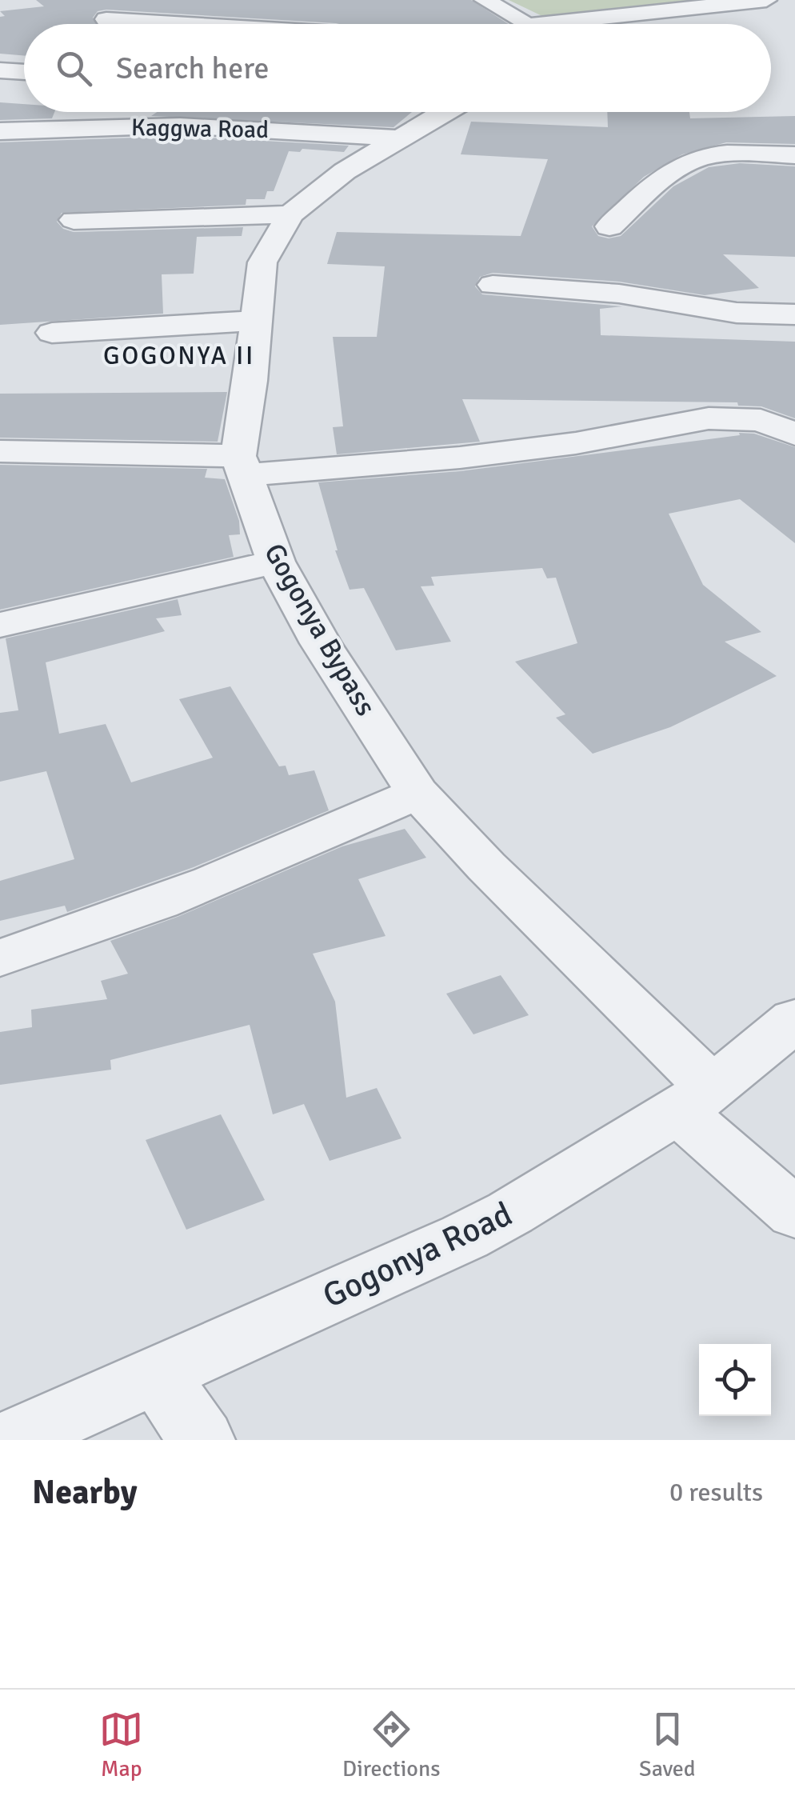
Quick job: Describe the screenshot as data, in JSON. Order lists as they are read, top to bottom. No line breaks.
{"streets":{"street":["Kaggwa Road","Gogonya Bypass","Gogonya Road"]},"crossings":[["Kaggwa Road","Gogonya Bypass"],["Gogonya Bypass","Gogonya Road"]],"districts":["GOGONYA II"],"page":{"search":"Search here","heading":["Nearby","0 results"],"nav":["Map","Directions","Saved"]}}
